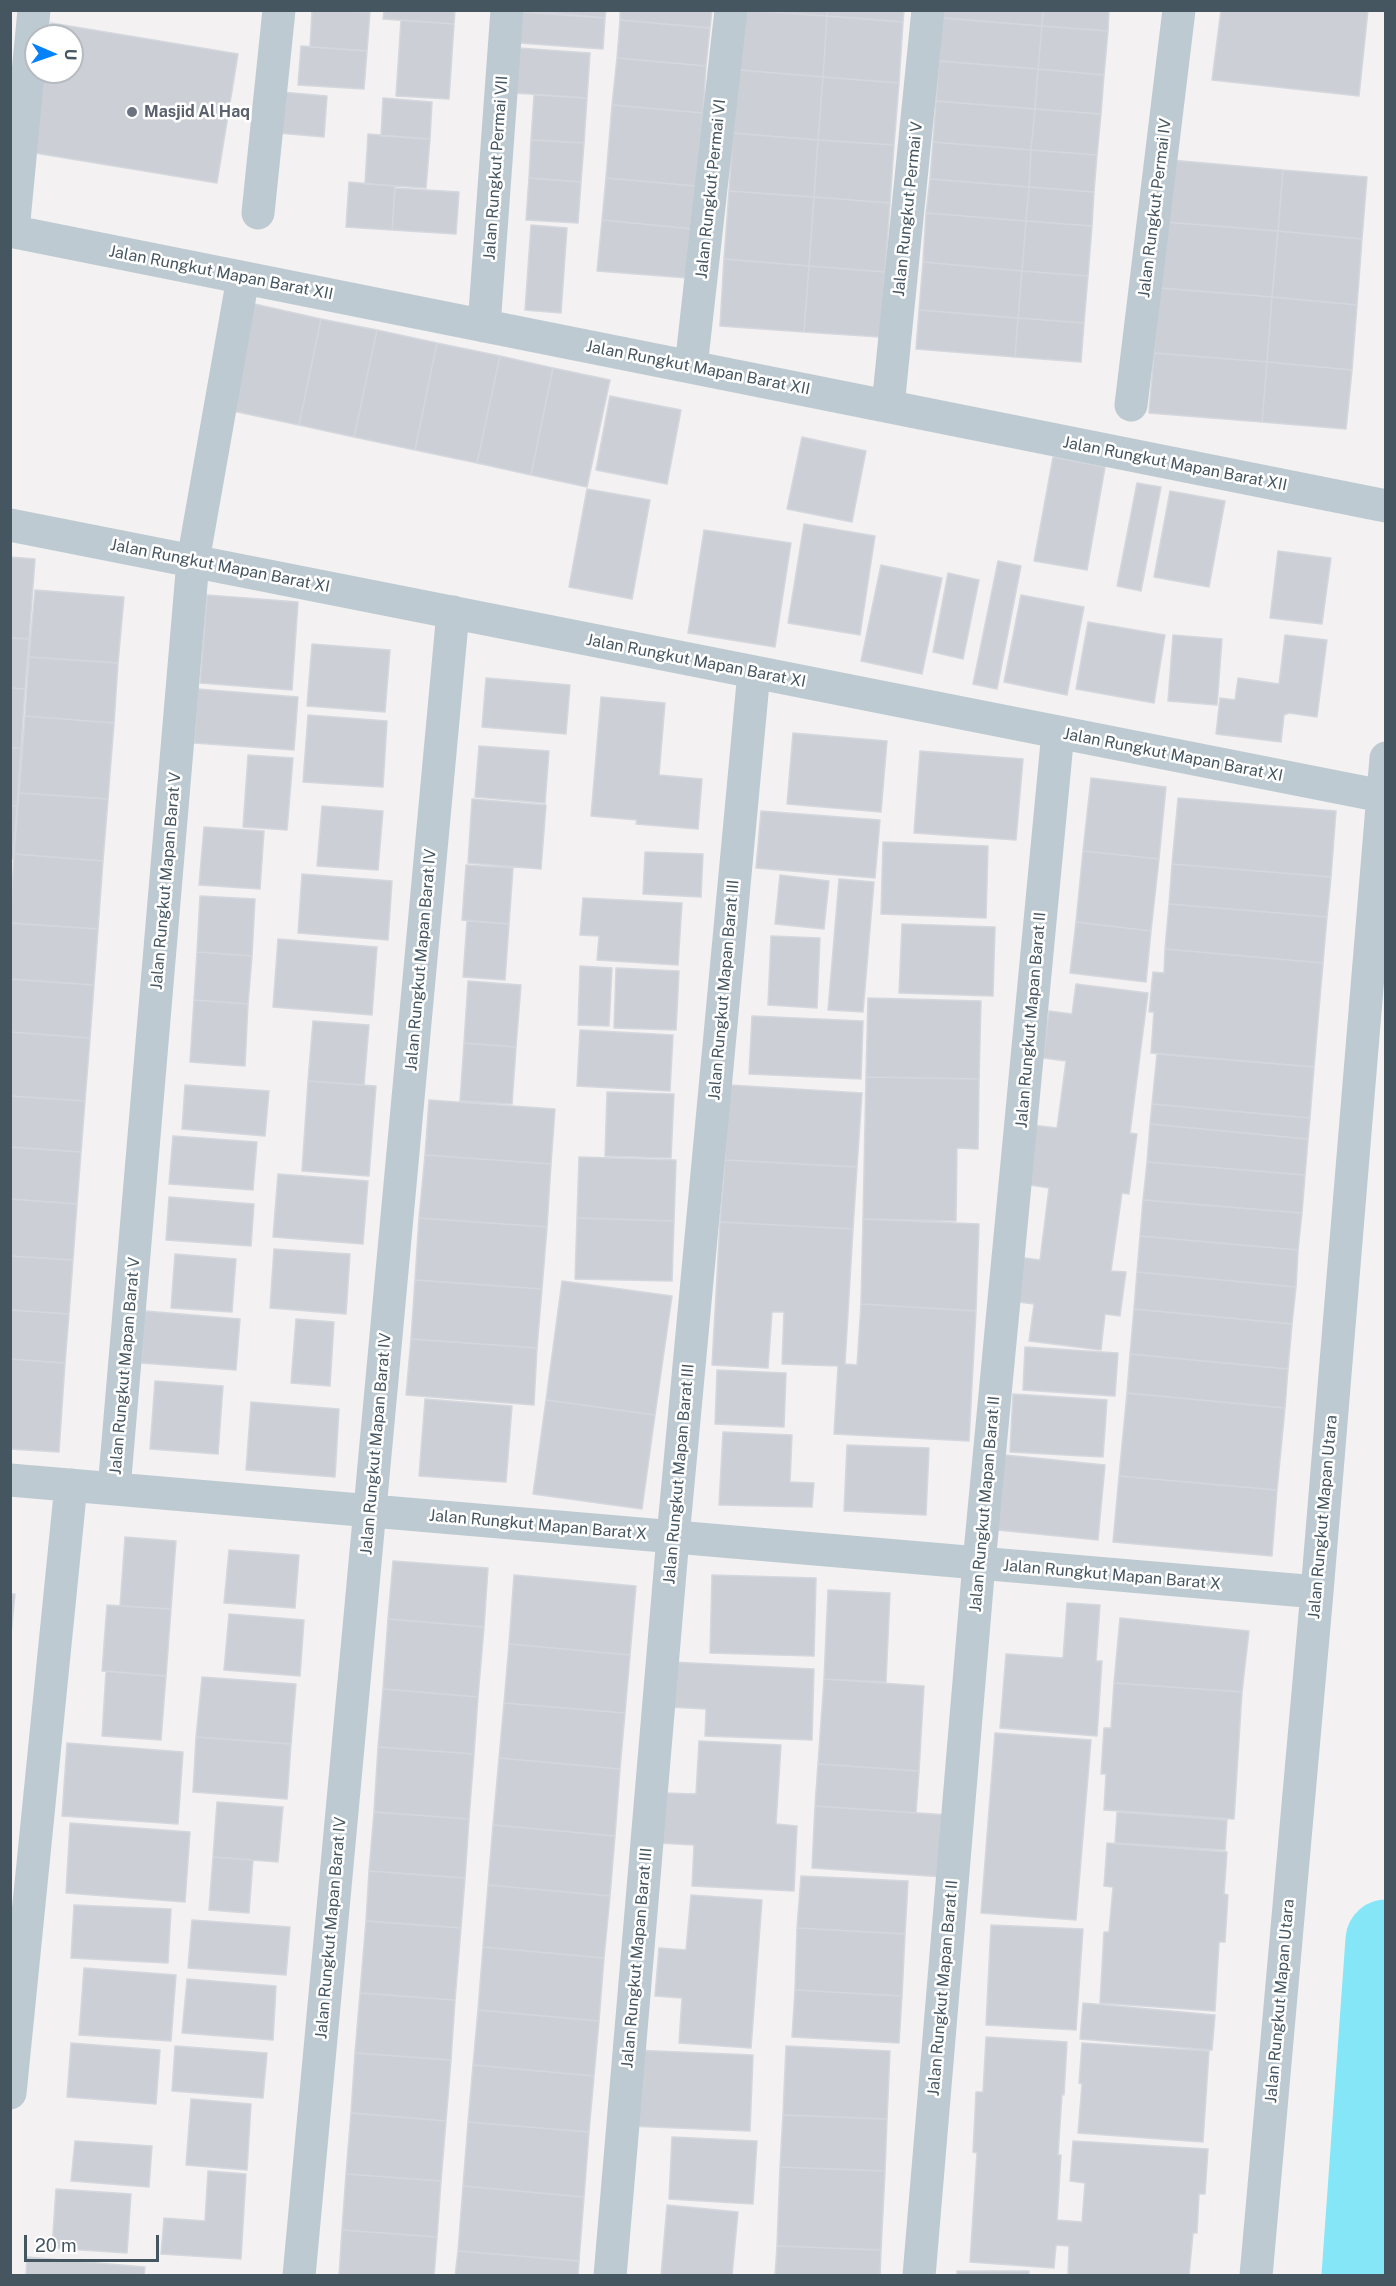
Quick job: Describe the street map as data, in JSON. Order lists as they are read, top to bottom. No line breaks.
{"streets":{"street":["Jalan Rungkut Permai VII","Jalan Rungkut Permai VI","Jalan Rungkut Permai IV","Jalan Rungkut Permai V","Jalan Rungkut Mapan Barat XII","Jalan Rungkut Mapan Barat XI","Jalan Rungkut Mapan Barat V","Jalan Rungkut Mapan Barat IV","Jalan Rungkut Mapan Barat III","Jalan Rungkut Mapan Barat II","Jalan Rungkut Mapan Utara","Jalan Rungkut Mapan Barat X"]},"crossings":[["Jalan Rungkut Permai VII","Jalan Rungkut Mapan Barat XII"],["Jalan Rungkut Permai VI","Jalan Rungkut Mapan Barat XII"],["Jalan Rungkut Permai V","Jalan Rungkut Mapan Barat XII"],["Jalan Rungkut Mapan Barat XII","Jalan Rungkut Mapan Barat V"],["Jalan Rungkut Mapan Barat XI","Jalan Rungkut Mapan Barat V"],["Jalan Rungkut Mapan Barat XI","Jalan Rungkut Mapan Barat IV"],["Jalan Rungkut Mapan Barat XI","Jalan Rungkut Mapan Barat III"],["Jalan Rungkut Mapan Barat XI","Jalan Rungkut Mapan Barat II"],["Jalan Rungkut Mapan Barat XI","Jalan Rungkut Mapan Utara"],["Jalan Rungkut Mapan Barat V","Jalan Rungkut Mapan Barat X"],["Jalan Rungkut Mapan Barat IV","Jalan Rungkut Mapan Barat X"],["Jalan Rungkut Mapan Barat III","Jalan Rungkut Mapan Barat X"],["Jalan Rungkut Mapan Barat II","Jalan Rungkut Mapan Barat X"],["Jalan Rungkut Mapan Utara","Jalan Rungkut Mapan Barat X"]],"places":["Masjid Al Haq"],"scale_bar":"20 m","north":"right"}
